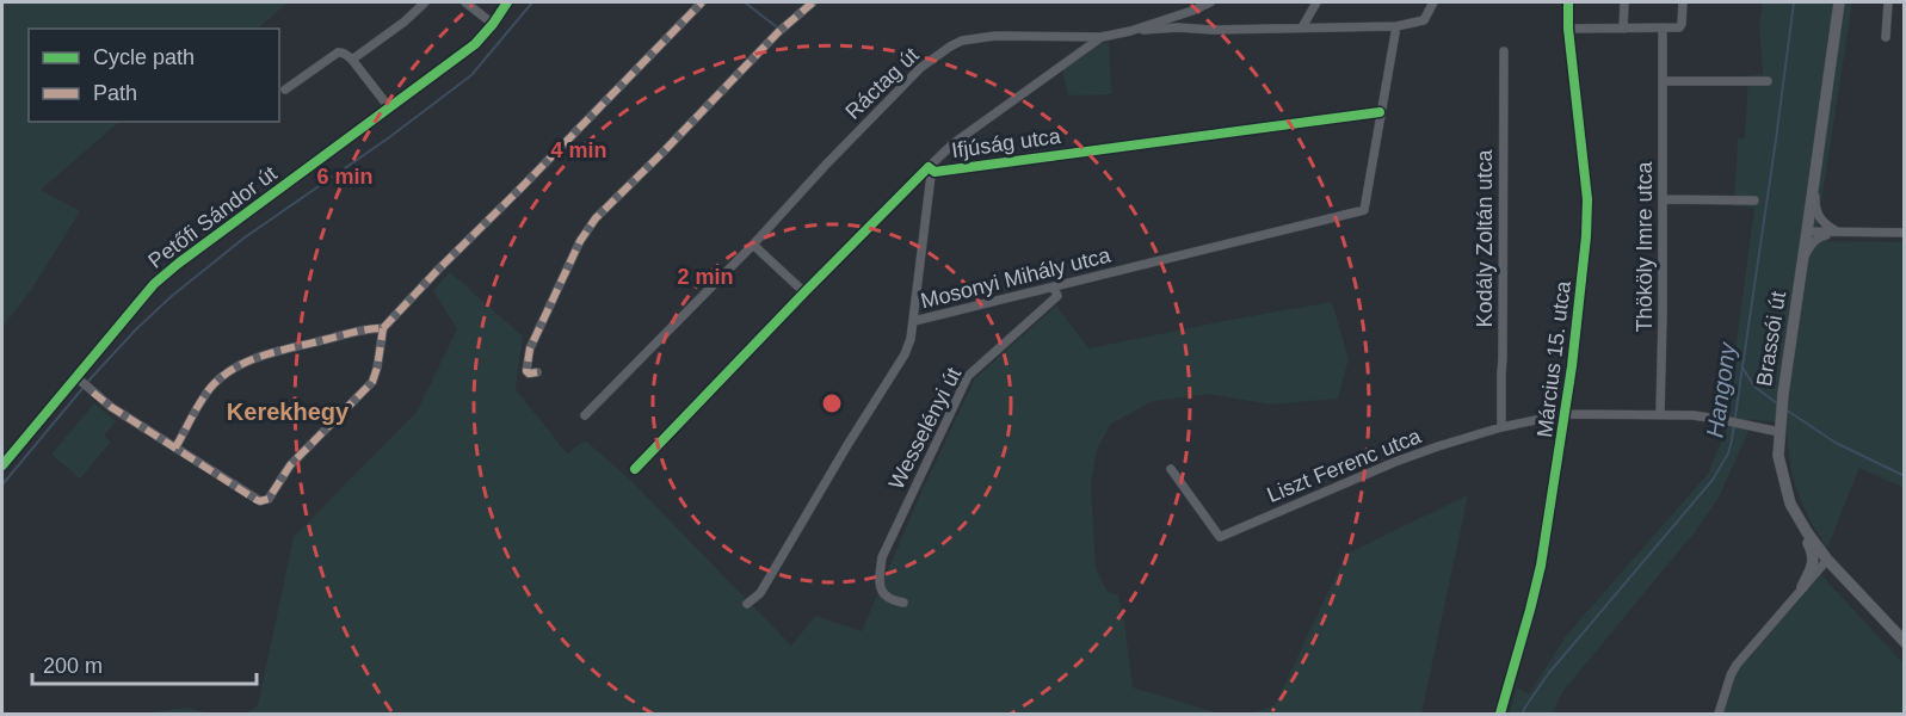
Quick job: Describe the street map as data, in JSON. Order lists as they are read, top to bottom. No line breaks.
{"streets":{"main road":["Brassói út"],"street":["Ráctag út","Ifjúság utca","Petőfi Sándor út","Kodály Zoltán utca","Thököly Imre utca","Mosonyi Mihály utca","Március 15. utca","Wesselényi út","Liszt Ferenc utca"]},"crossings":[["Ifjúság utca","Mosonyi Mihály utca"],["Kodály Zoltán utca","Liszt Ferenc utca"],["Thököly Imre utca","Liszt Ferenc utca"],["Mosonyi Mihály utca","Wesselényi út"],["Brassói út","Liszt Ferenc utca"],["Március 15. utca","Liszt Ferenc utca"]],"districts":["Kerekhegy"],"water":["Hangony"],"legend":["Cycle path","Path"],"scale_bar":"200 m","rings":["4 min","6 min","2 min"]}
